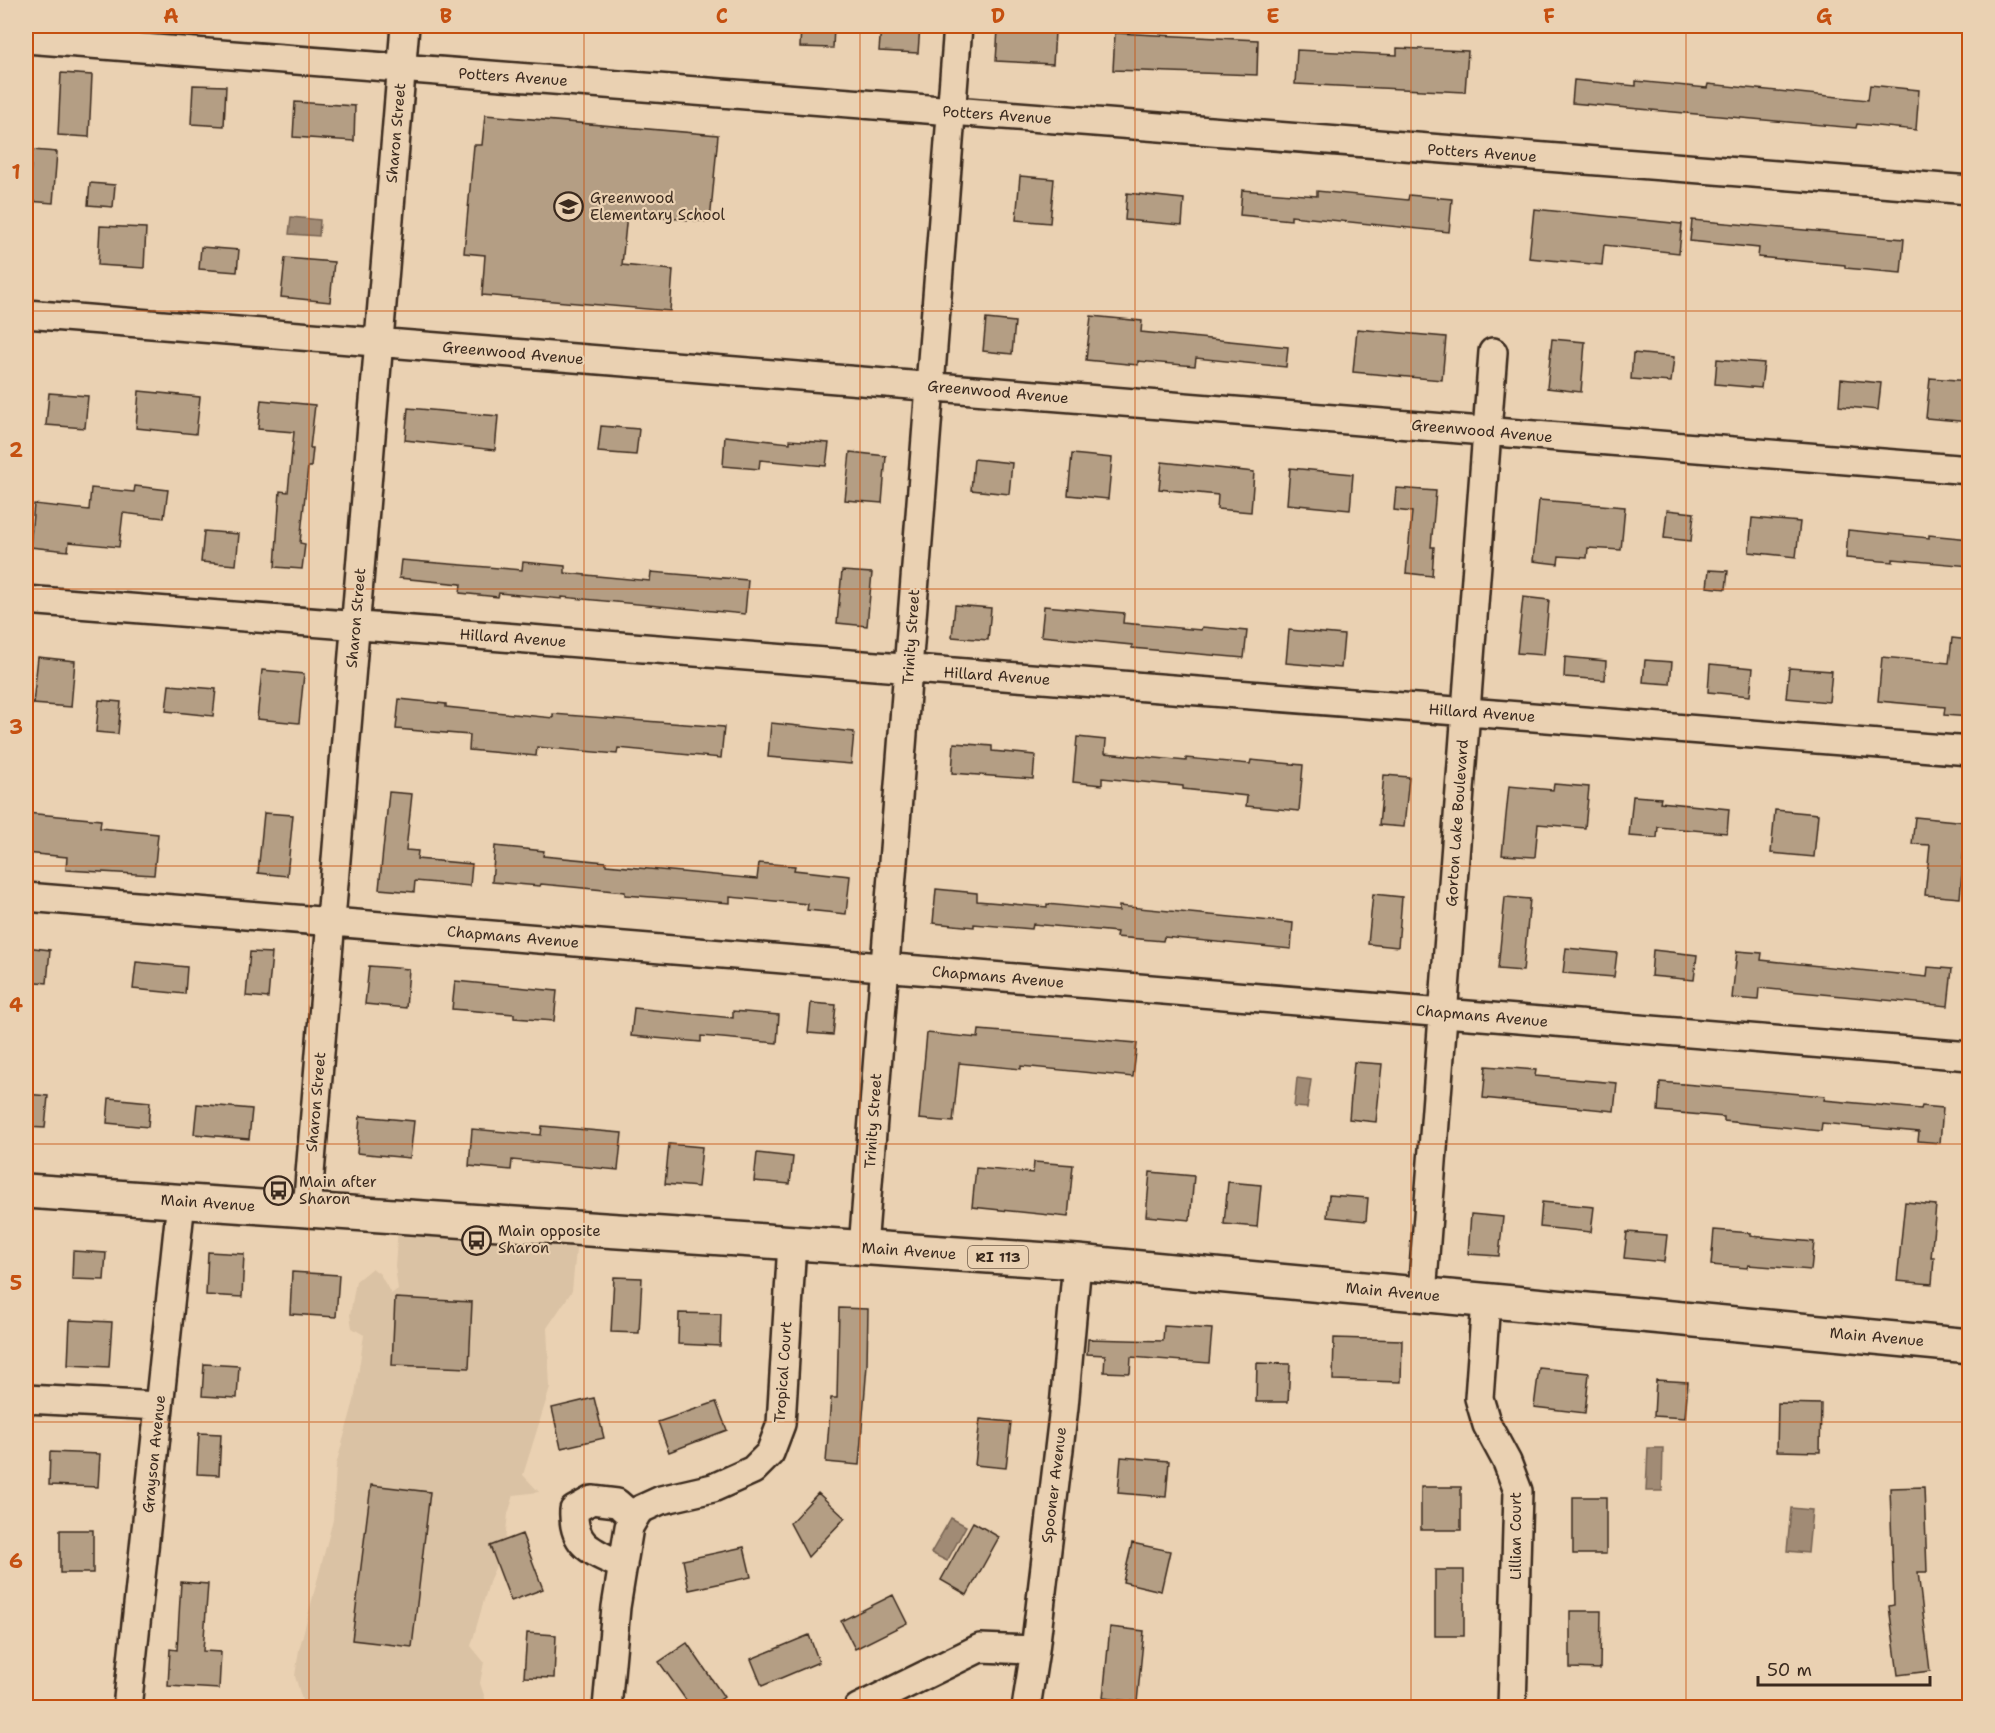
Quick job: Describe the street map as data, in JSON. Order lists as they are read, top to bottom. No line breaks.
{"streets":{"main road":["Main Avenue","RI 113"],"street":["Potters Avenue","Sharon Street","Greenwood Avenue","Trinity Street","Hillard Avenue","Gorton Lake Boulevard","Chapmans Avenue","Tropical Court","Grayson Avenue","Spooner Avenue","Lillian Court"]},"crossings":[["Potters Avenue","Sharon Street"],["Potters Avenue","Trinity Street"],["Sharon Street","Greenwood Avenue"],["Sharon Street","Hillard Avenue"],["Sharon Street","Chapmans Avenue"],["Sharon Street","Main Avenue"],["Greenwood Avenue","Trinity Street"],["Greenwood Avenue","Gorton Lake Boulevard"],["Trinity Street","Hillard Avenue"],["Trinity Street","Chapmans Avenue"],["Trinity Street","Main Avenue"],["Hillard Avenue","Gorton Lake Boulevard"],["Gorton Lake Boulevard","Chapmans Avenue"],["Gorton Lake Boulevard","Main Avenue"],["Main Avenue","Tropical Court"],["Main Avenue","Grayson Avenue"],["Main Avenue","Spooner Avenue"],["Main Avenue","Lillian Court"]],"places":{"school or university":["Greenwood Elementary School"],"bus stop":["Main after Sharon","Main opposite Sharon"]},"scale_bar":"50 m","grid":{"columns":["A","B","C","D","E","F","G"],"rows":["1","2","3","4","5","6"]}}
